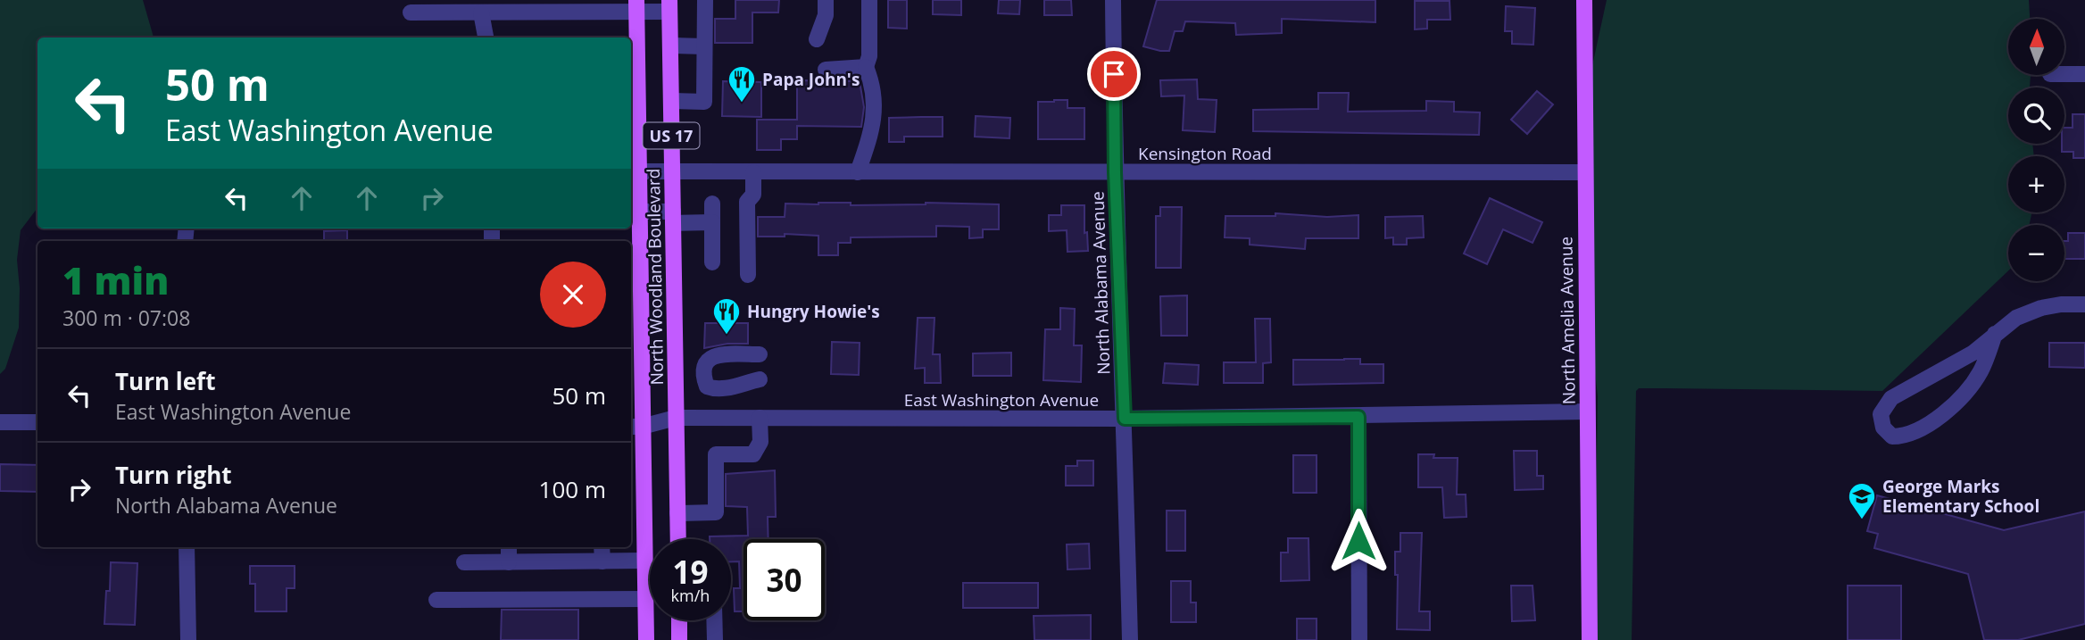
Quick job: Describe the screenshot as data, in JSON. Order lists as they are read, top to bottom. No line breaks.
{"streets":{"main road":["US 17","North Woodland Boulevard","North Amelia Avenue"],"street":["Kensington Road","North Alabama Avenue","East Washington Avenue"]},"crossings":[["Kensington Road","North Woodland Boulevard"],["Kensington Road","North Alabama Avenue"],["Kensington Road","North Amelia Avenue"],["North Woodland Boulevard","East Washington Avenue"],["North Alabama Avenue","East Washington Avenue"],["North Amelia Avenue","East Washington Avenue"]],"places":{"restaurant":["Papa John's","Hungry Howie's"],"school or university":["George Marks Elementary School"]},"north":"top","page":{"map_buttons":["+","−"],"turn":["50 m","East Washington Avenue"],"heading":["1 min","300 m · 07:08"],"list":[{"name":"Turn left","note":"East Washington Avenue","value":"50 m"},{"name":"Turn right","note":"North Alabama Avenue","value":"100 m"}],"speed":"19 km/h","limit":"30"}}
